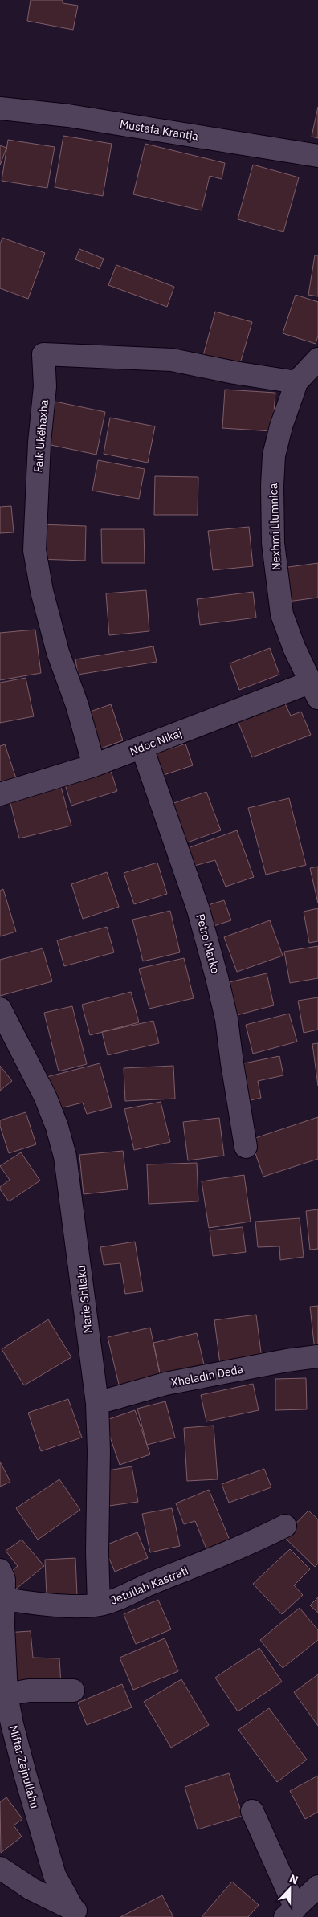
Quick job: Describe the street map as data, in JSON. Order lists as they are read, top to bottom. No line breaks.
{"streets":{"street":["Mustafa Krantja","Faik Ukëhaxha","Nexhmi Llumnica","Ndoc Nikaj","Petro Marko","Marie Shllaku","Xheladin Deda","Jetullah Kastrati","Miftar Zejnullahu"]},"crossings":[["Faik Ukëhaxha","Nexhmi Llumnica"],["Faik Ukëhaxha","Ndoc Nikaj"],["Nexhmi Llumnica","Ndoc Nikaj"],["Ndoc Nikaj","Petro Marko"],["Marie Shllaku","Xheladin Deda"],["Marie Shllaku","Jetullah Kastrati"],["Jetullah Kastrati","Miftar Zejnullahu"]],"north":"top"}
